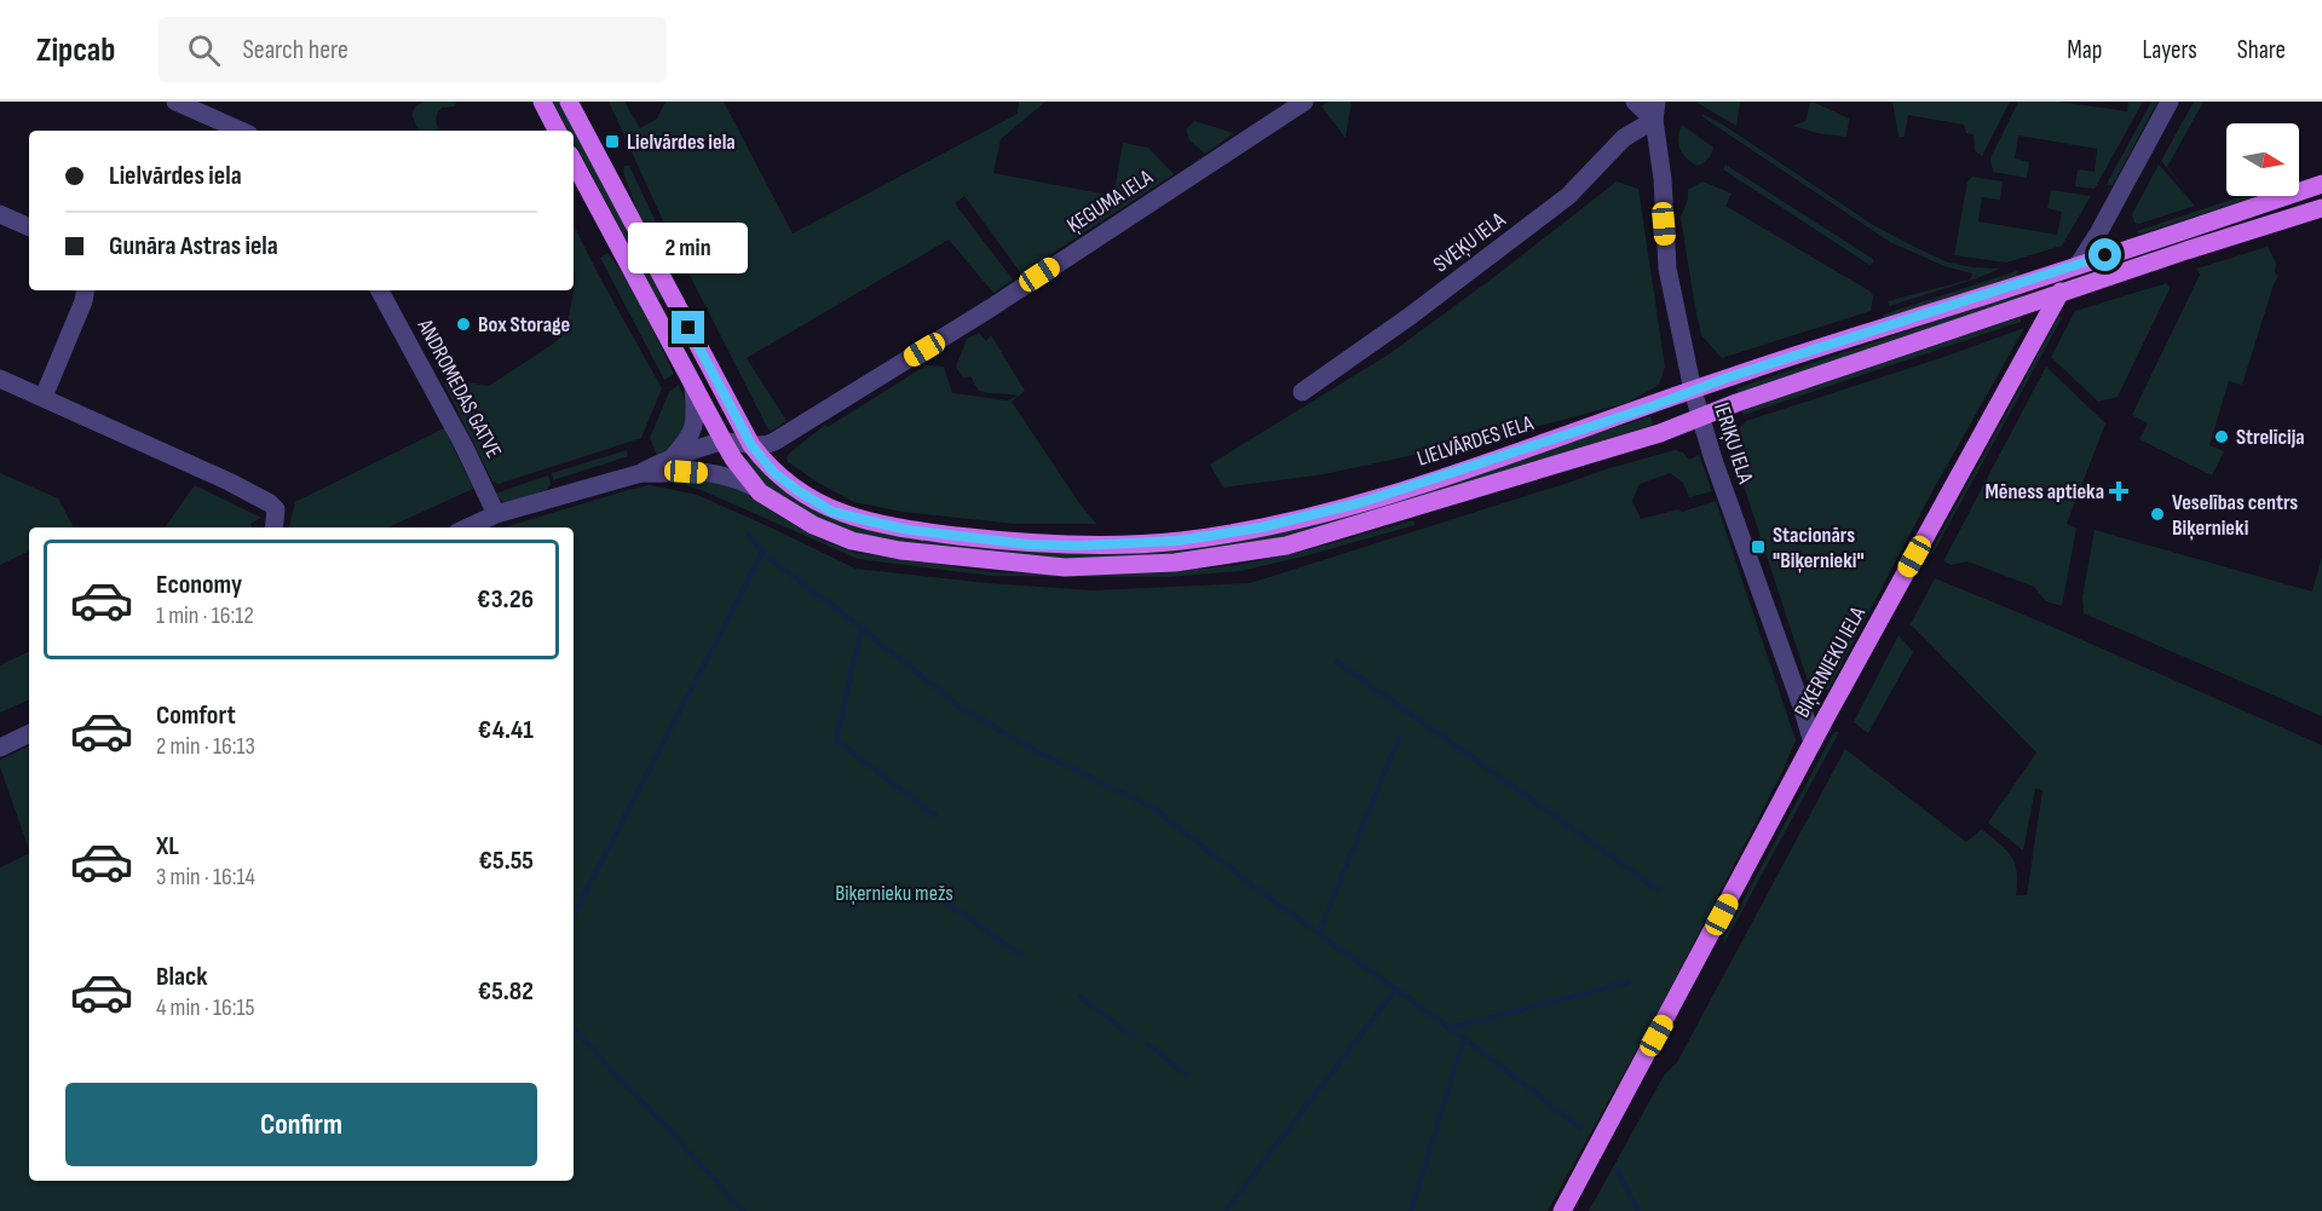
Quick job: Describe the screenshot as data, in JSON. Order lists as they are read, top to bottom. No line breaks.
{"streets":{"main road":["LIELVĀRDES IELA","BIĶERNIEKU IELA"],"street":["ĶEGUMA IELA","SVEĶU IELA","ANDROMEDAS GATVE","IERIĶU IELA"]},"crossings":[["ĶEGUMA IELA","LIELVĀRDES IELA"],["SVEĶU IELA","IERIĶU IELA"],["ANDROMEDAS GATVE","LIELVĀRDES IELA"],["LIELVĀRDES IELA","IERIĶU IELA"],["LIELVĀRDES IELA","BIĶERNIEKU IELA"],["IERIĶU IELA","BIĶERNIEKU IELA"]],"parks":["Biķernieku mežs"],"places":{"transit":["Lielvārdes iela","Stacionārs \"Biķernieki\""],"other":["Box Storage","Strelīcija","Veselības centrs Biķernieki"],"health":["Mēness aptieka"]},"north":"right","page":{"header":"Zipcab","search":"Search here","nav":["Map","Layers","Share"],"banner":["Lielvārdes iela","Gunāra Astras iela"],"bubble":"2 min","list":[{"name":"Economy","note":"1 min · 16:12","value":"€3.26"},{"name":"Comfort","note":"2 min · 16:13","value":"€4.41"},{"name":"XL","note":"3 min · 16:14","value":"€5.55"},{"name":"Black","note":"4 min · 16:15","value":"€5.82"}],"buttons":"Confirm"}}
